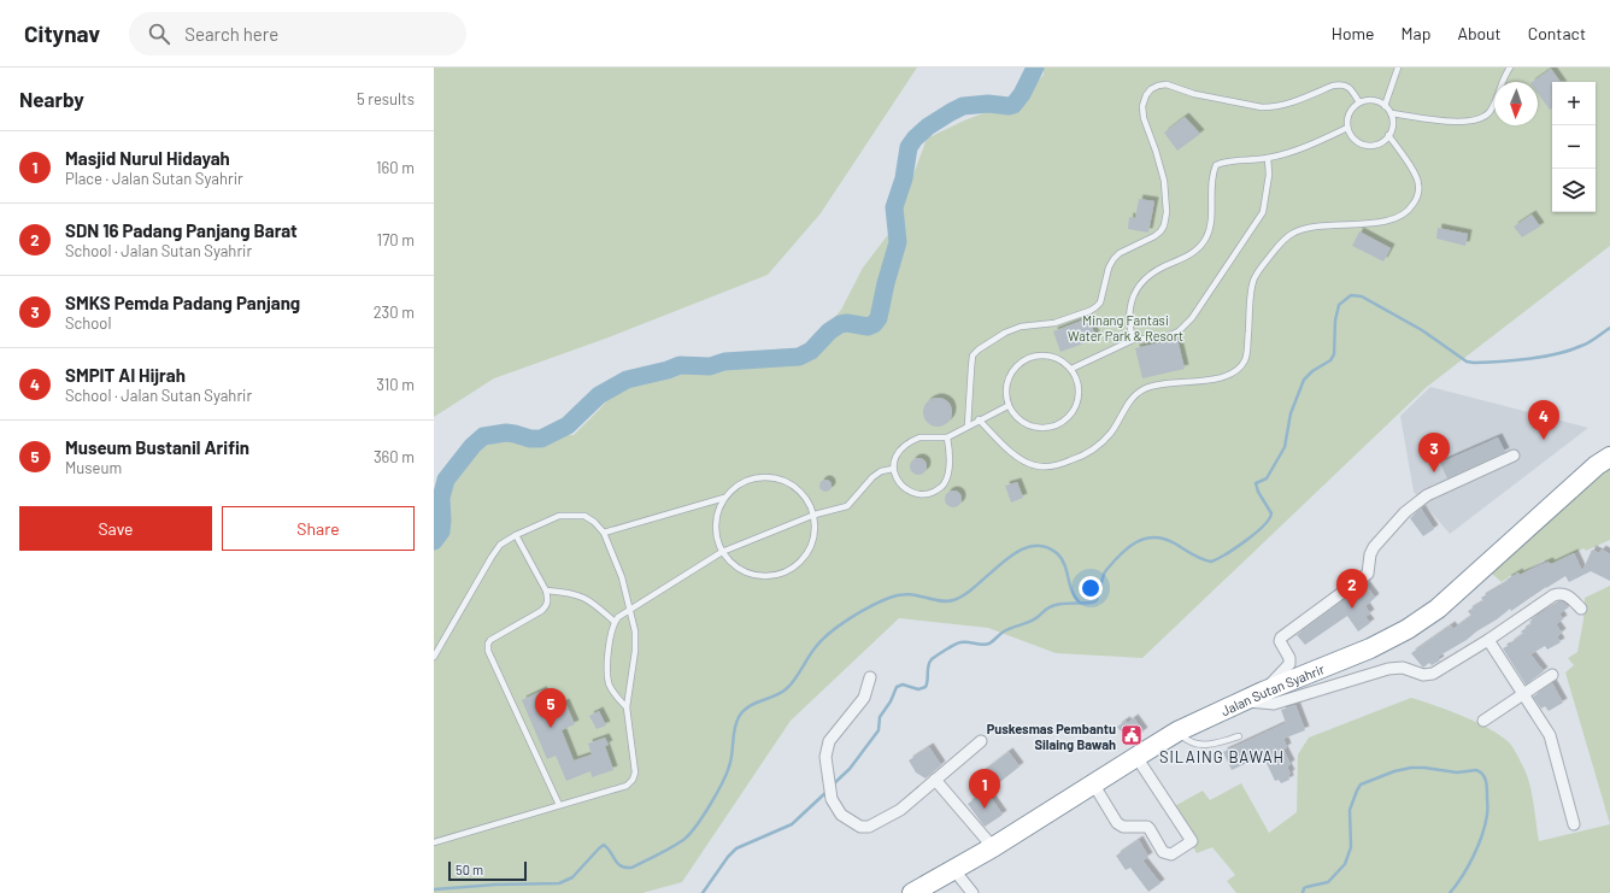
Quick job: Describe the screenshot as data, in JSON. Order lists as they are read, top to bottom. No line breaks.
{"streets":{"highway":["Jalan Sutan Syahrir"]},"districts":["SILAING BAWAH"],"parks":["Minang Fantasi Water Park & Resort"],"places":{"public building":["Puskesmas Pembantu Silaing Bawah"]},"scale_bar":"50 m","north":"bottom","page":{"header":"Citynav","search":"Search here","nav":["Home","Map","About","Contact"],"heading":["Nearby","5 results"],"map_buttons":["+","−"],"list":[{"mark":"1","name":"Masjid Nurul Hidayah","note":"Place · Jalan Sutan Syahrir","value":"160 m"},{"mark":"2","name":"SDN 16 Padang Panjang Barat","note":"School · Jalan Sutan Syahrir","value":"170 m"},{"mark":"3","name":"SMKS Pemda Padang Panjang","note":"School","value":"230 m"},{"mark":"4","name":"SMPIT Al Hijrah","note":"School · Jalan Sutan Syahrir","value":"310 m"},{"mark":"5","name":"Museum Bustanil Arifin","note":"Museum","value":"360 m"}],"pins":["4","3","2","5","1"],"buttons":["Save","Share"],"scale":"50 m"}}
